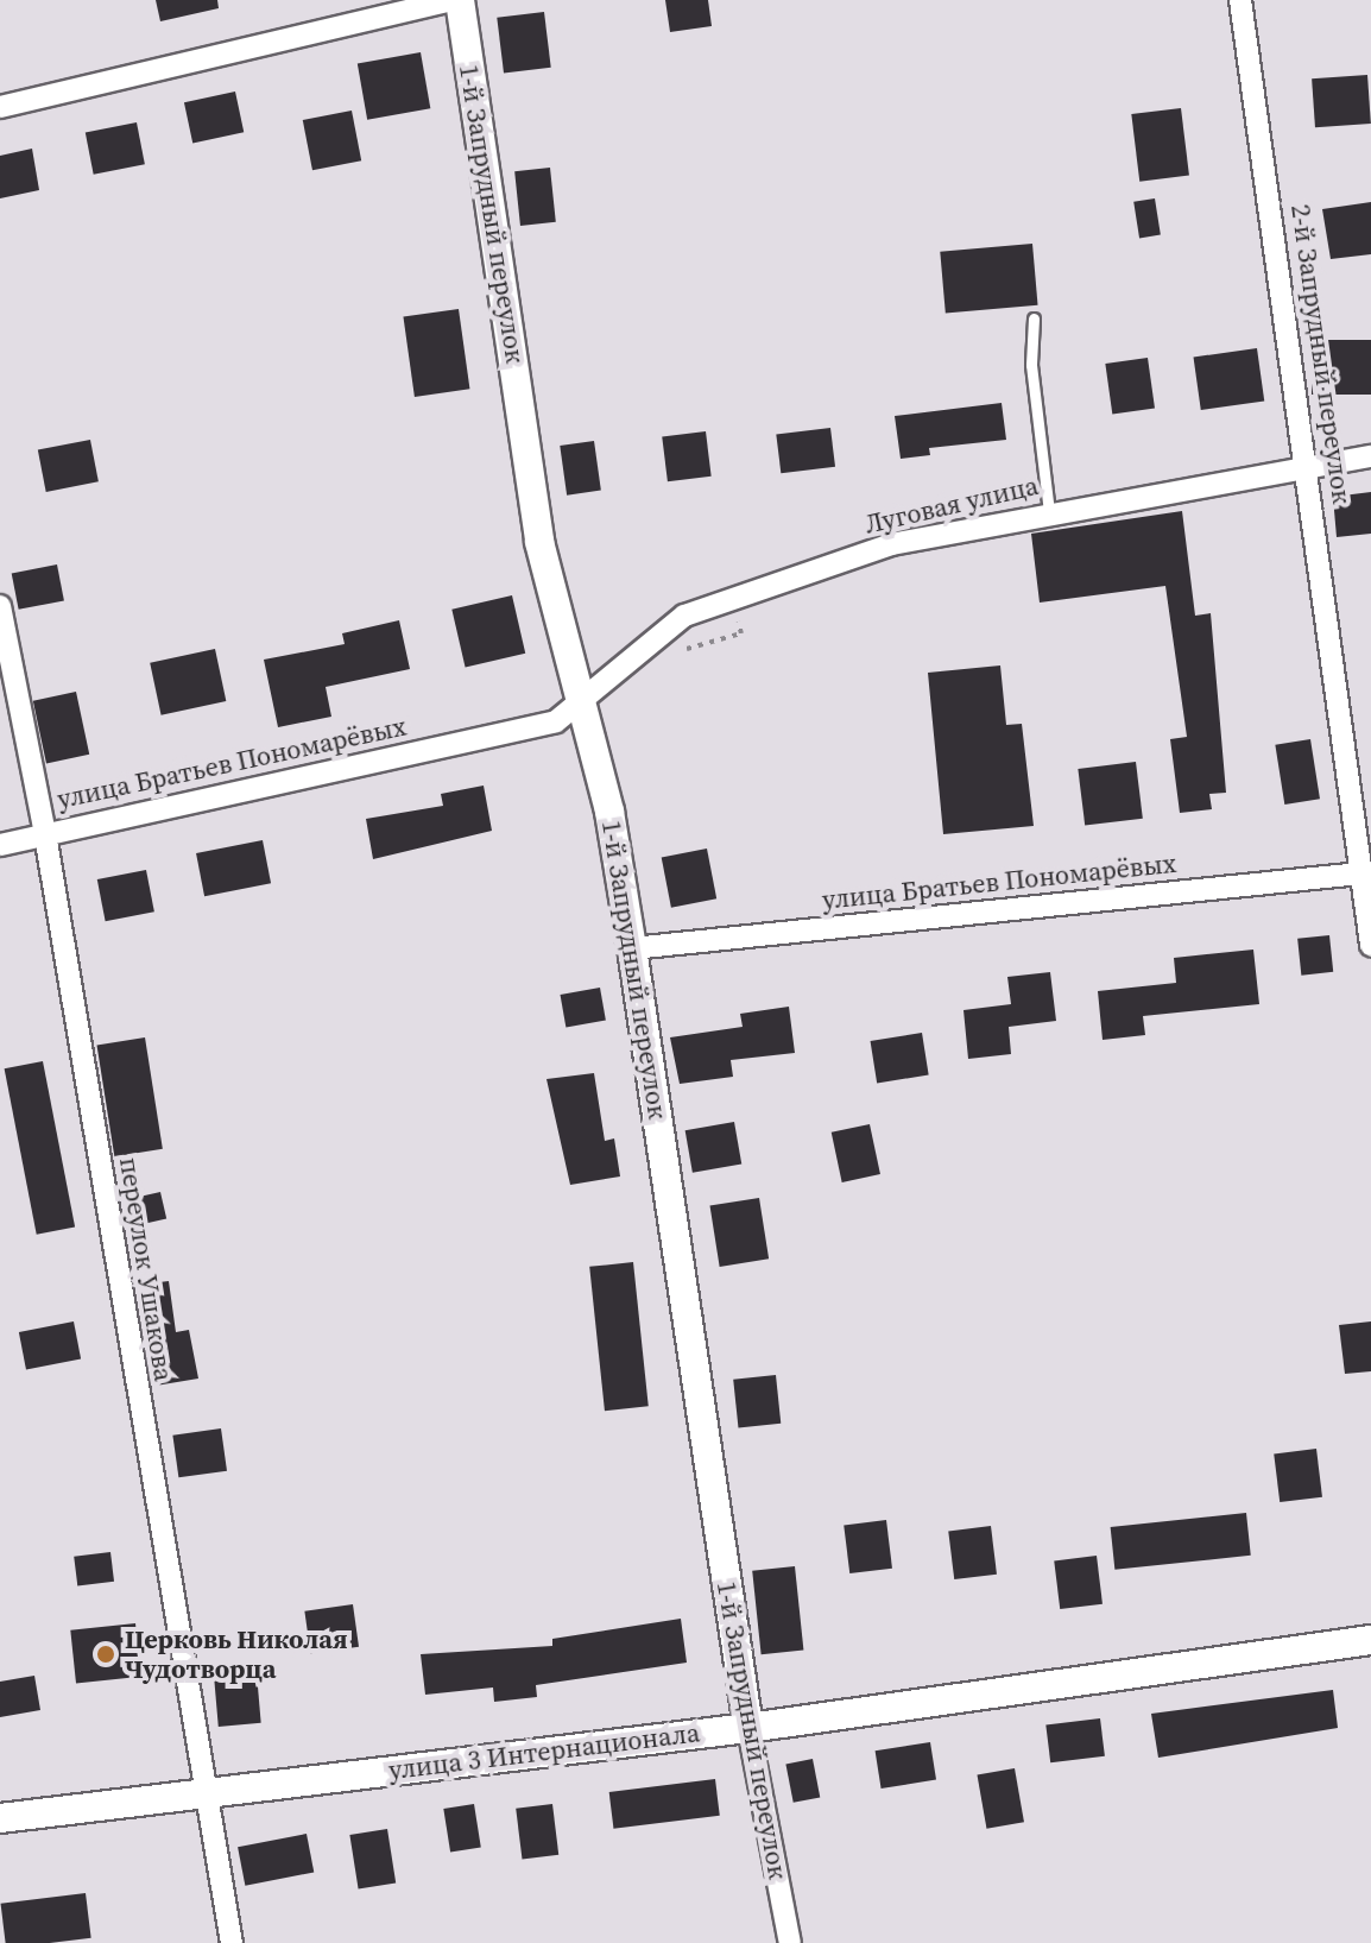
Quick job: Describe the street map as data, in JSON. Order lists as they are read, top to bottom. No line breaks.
{"streets":{"street":["1-й Запрудный переулок","2-й Запрудный переулок","Луговая улица","улица Братьев Пономарёвых","переулок Ушакова","улица 3 Интернационала"]},"crossings":[["1-й Запрудный переулок","Луговая улица"],["1-й Запрудный переулок","улица Братьев Пономарёвых"],["1-й Запрудный переулок","улица 3 Интернационала"],["2-й Запрудный переулок","Луговая улица"],["2-й Запрудный переулок","улица Братьев Пономарёвых"],["Луговая улица","улица Братьев Пономарёвых"],["улица Братьев Пономарёвых","переулок Ушакова"],["переулок Ушакова","улица 3 Интернационала"]],"places":["Церковь Николая Чудотворца"]}
